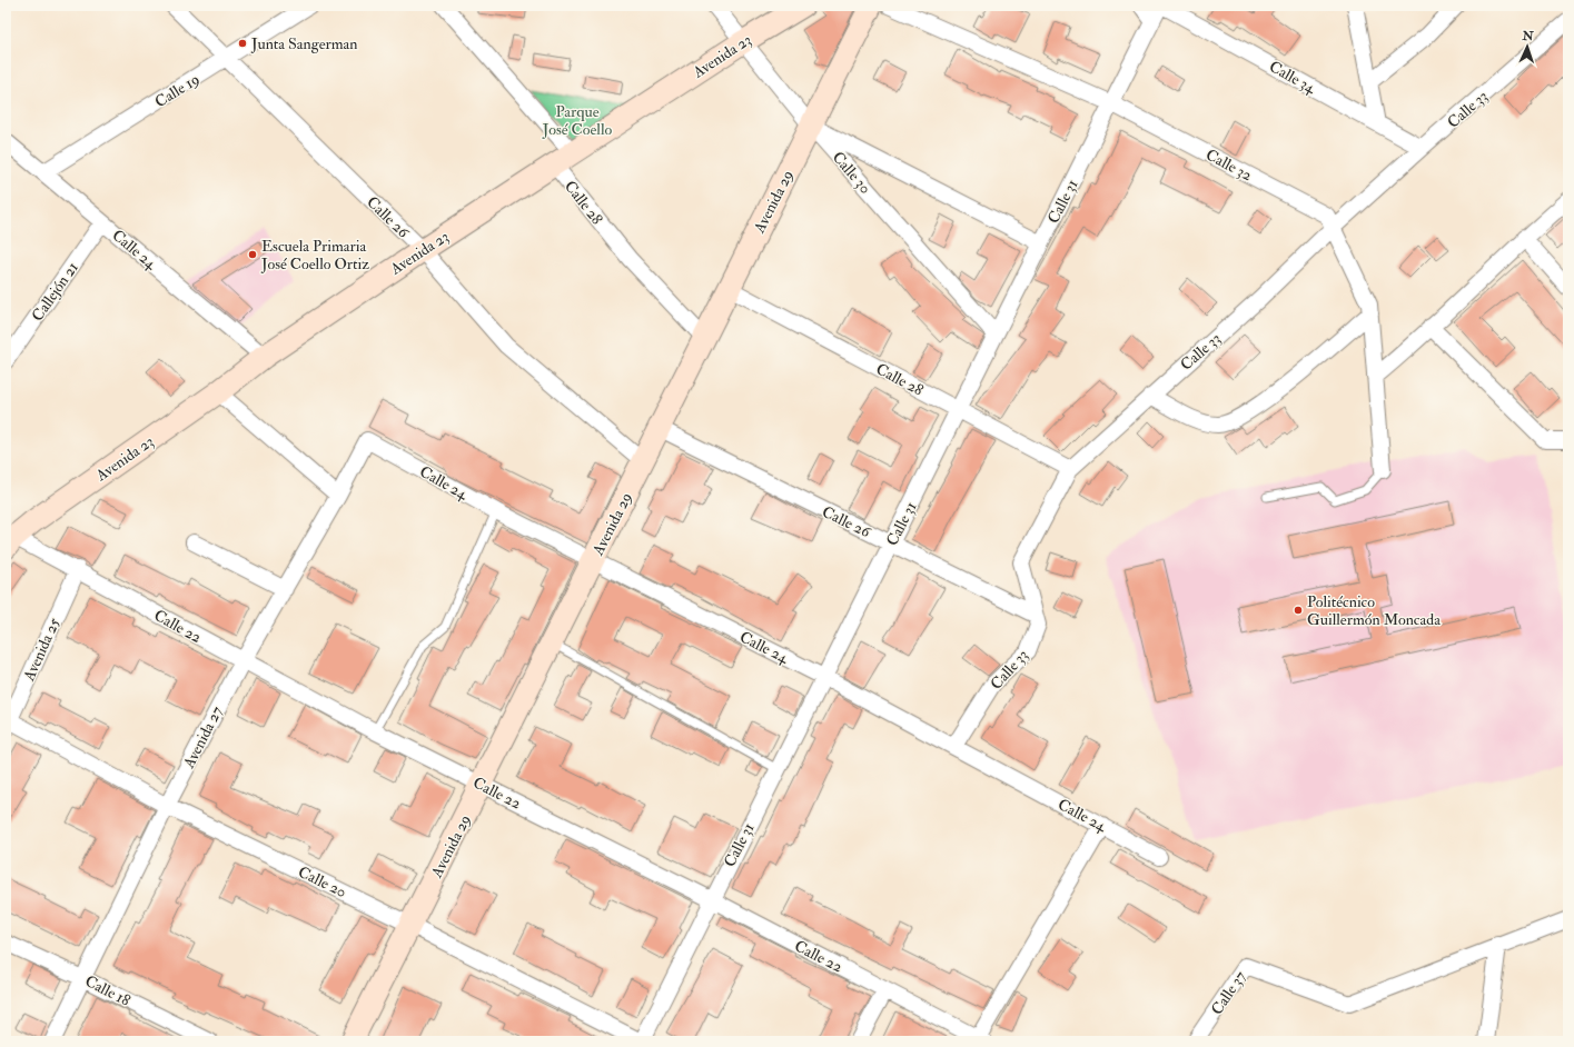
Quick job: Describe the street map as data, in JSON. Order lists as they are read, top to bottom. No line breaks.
{"streets":{"street":["Avenida 23","Calle 34","Calle 19","Calle 33","Calle 32","Calle 30","Avenida 29","Calle 31","Calle 28","Calle 26","Calle 24","Callejón 21","Calle 22","Avenida 25","Avenida 27","Calle 20","Calle 18","Calle 37"]},"crossings":[["Avenida 23","Calle 30"],["Avenida 23","Calle 28"],["Avenida 23","Calle 26"],["Avenida 23","Calle 24"],["Avenida 23","Calle 22"],["Calle 34","Calle 33"],["Calle 34","Calle 31"],["Calle 19","Calle 26"],["Calle 19","Calle 24"],["Calle 33","Calle 32"],["Calle 33","Calle 28"],["Calle 33","Calle 26"],["Calle 33","Calle 24"],["Calle 32","Calle 31"],["Calle 30","Avenida 29"],["Calle 30","Calle 31"],["Avenida 29","Calle 28"],["Avenida 29","Calle 26"],["Avenida 29","Calle 24"],["Avenida 29","Calle 22"],["Avenida 29","Calle 20"],["Calle 31","Calle 28"],["Calle 31","Calle 26"],["Calle 31","Calle 24"],["Calle 31","Calle 22"],["Calle 31","Calle 20"],["Calle 24","Callejón 21"],["Calle 24","Avenida 27"],["Calle 22","Avenida 25"],["Calle 22","Avenida 27"],["Avenida 25","Calle 20"],["Avenida 27","Calle 20"],["Avenida 27","Calle 18"]],"parks":["Parque José Coello"],"places":["Junta Sangerman","Escuela Primaria José Coello Ortiz","Politécnico Guillermón Moncada"],"north":"top"}
